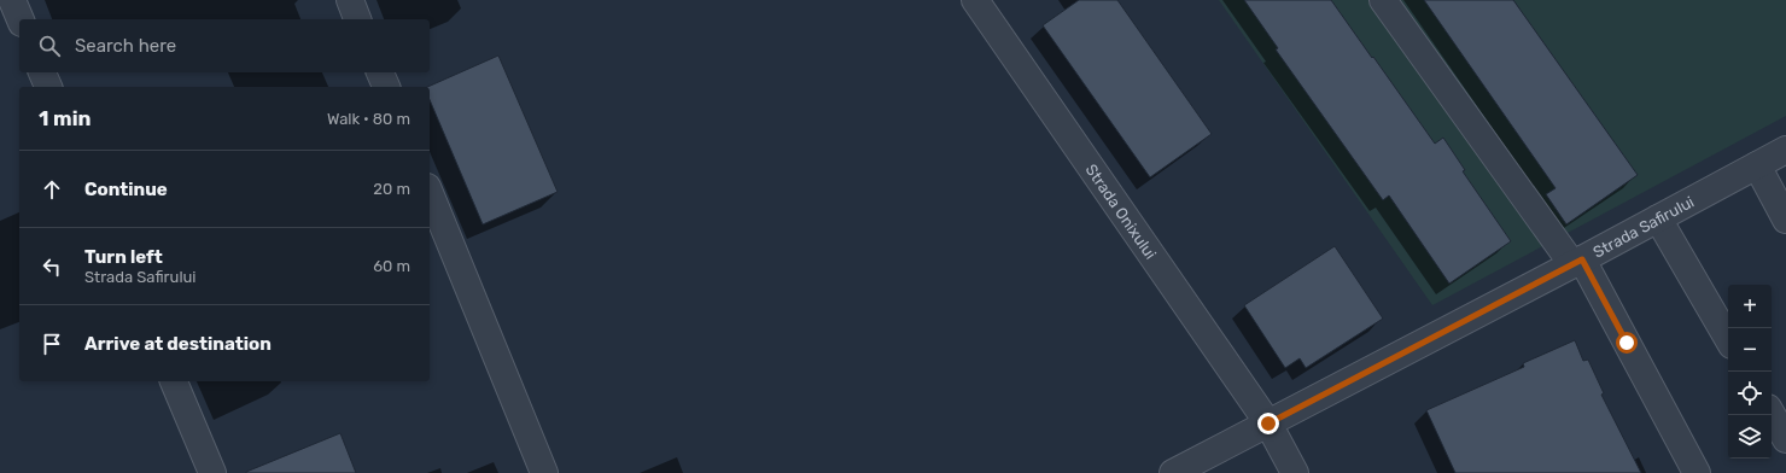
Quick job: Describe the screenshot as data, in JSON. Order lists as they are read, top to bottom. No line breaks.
{"streets":{"street":["Strada Onixului","Strada Safirului"]},"crossings":[["Strada Onixului","Strada Safirului"]],"page":{"search":"Search here","heading":["1 min","Walk · 80 m"],"list":[["Continue","20 m"],["Turn left","Strada Safirului","60 m"],"Arrive at destination"],"map_buttons":["+","−"]}}
